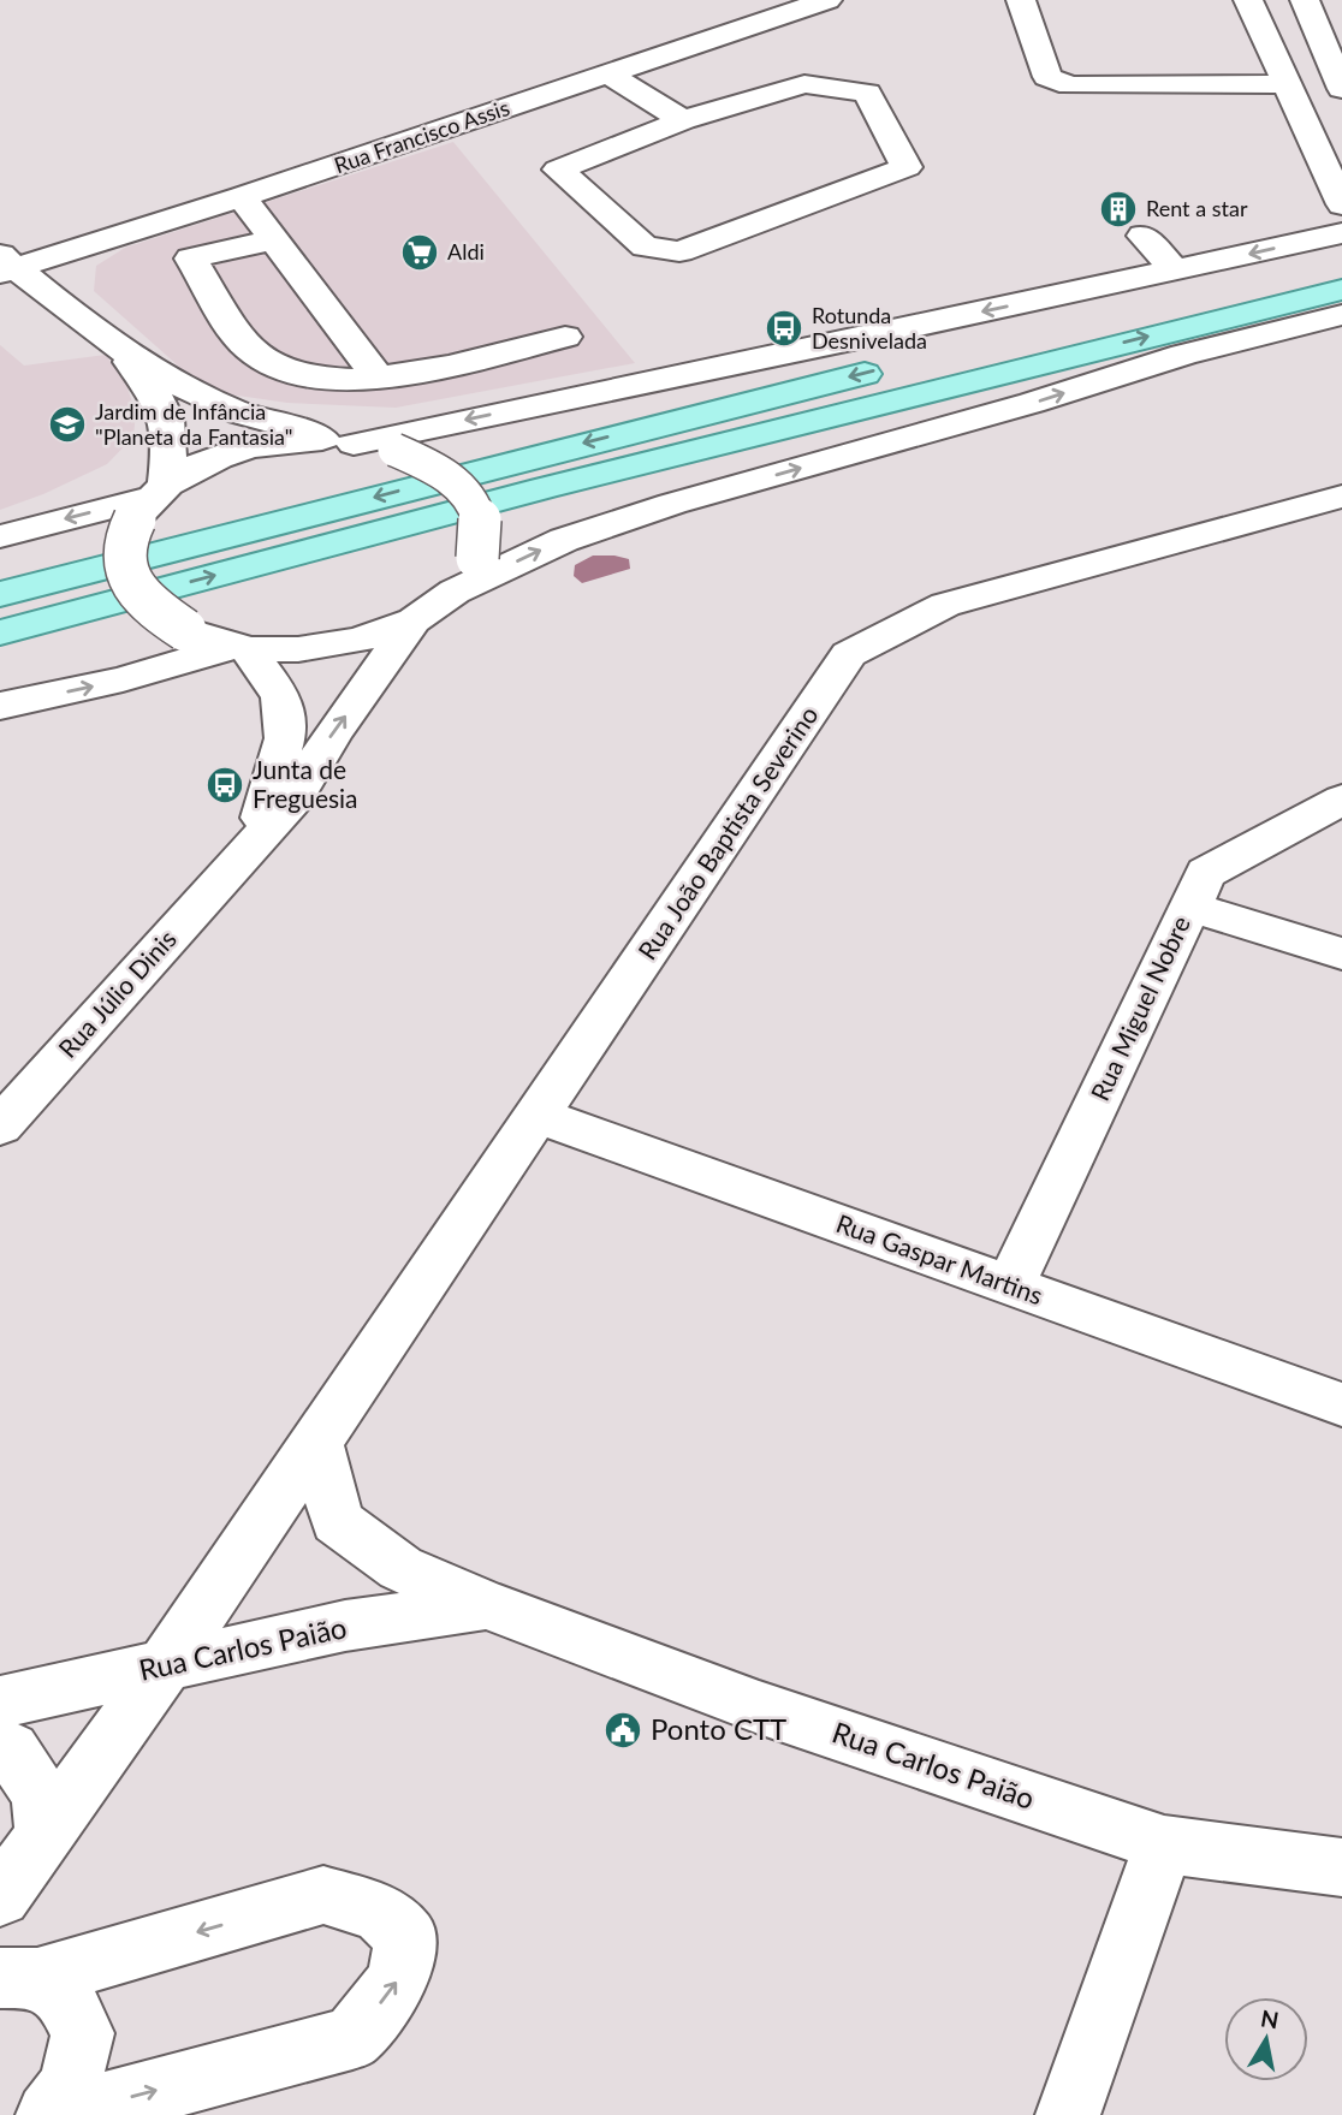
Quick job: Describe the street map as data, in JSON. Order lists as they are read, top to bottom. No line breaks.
{"streets":{"street":["Rua Francisco Assis","Rua João Baptista Severino","Rua Júlio Dinis","Rua Miguel Nobre","Rua Gaspar Martins","Rua Carlos Paião"]},"crossings":[["Rua João Baptista Severino","Rua Gaspar Martins"],["Rua João Baptista Severino","Rua Carlos Paião"],["Rua Miguel Nobre","Rua Gaspar Martins"]],"places":{"building":["Rent a star"],"supermarket":["Aldi"],"bus stop":["Rotunda Desnivelada","Junta de Freguesia"],"school or university":["Jardim de Infância \"Planeta da Fantasia\""],"public building":["Ponto CTT"]},"north":"top"}
